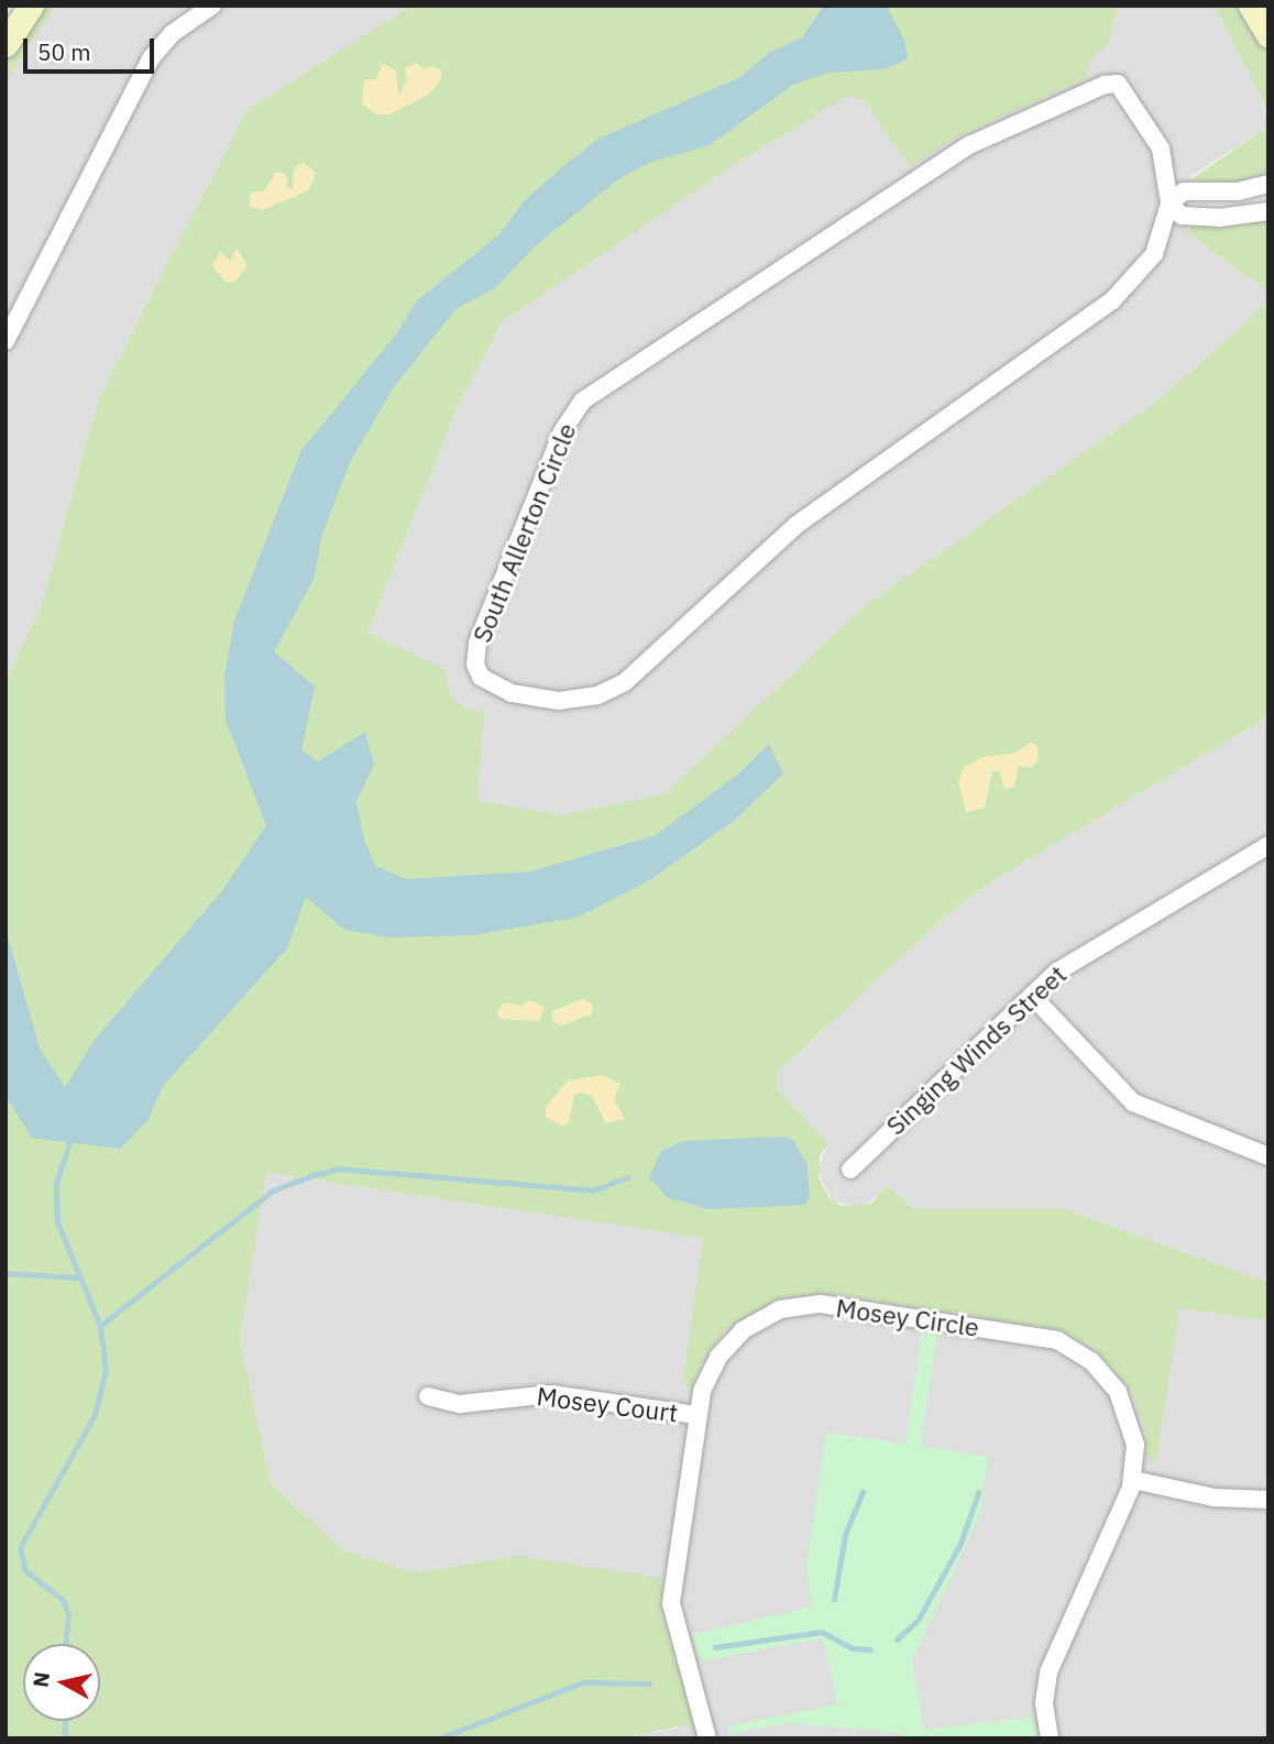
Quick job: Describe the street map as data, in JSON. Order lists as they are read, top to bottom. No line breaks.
{"streets":{"street":["South Allerton Circle","Singing Winds Street","Mosey Circle","Mosey Court"]},"crossings":[["Mosey Circle","Mosey Court"]],"scale_bar":"50 m","north":"left"}
